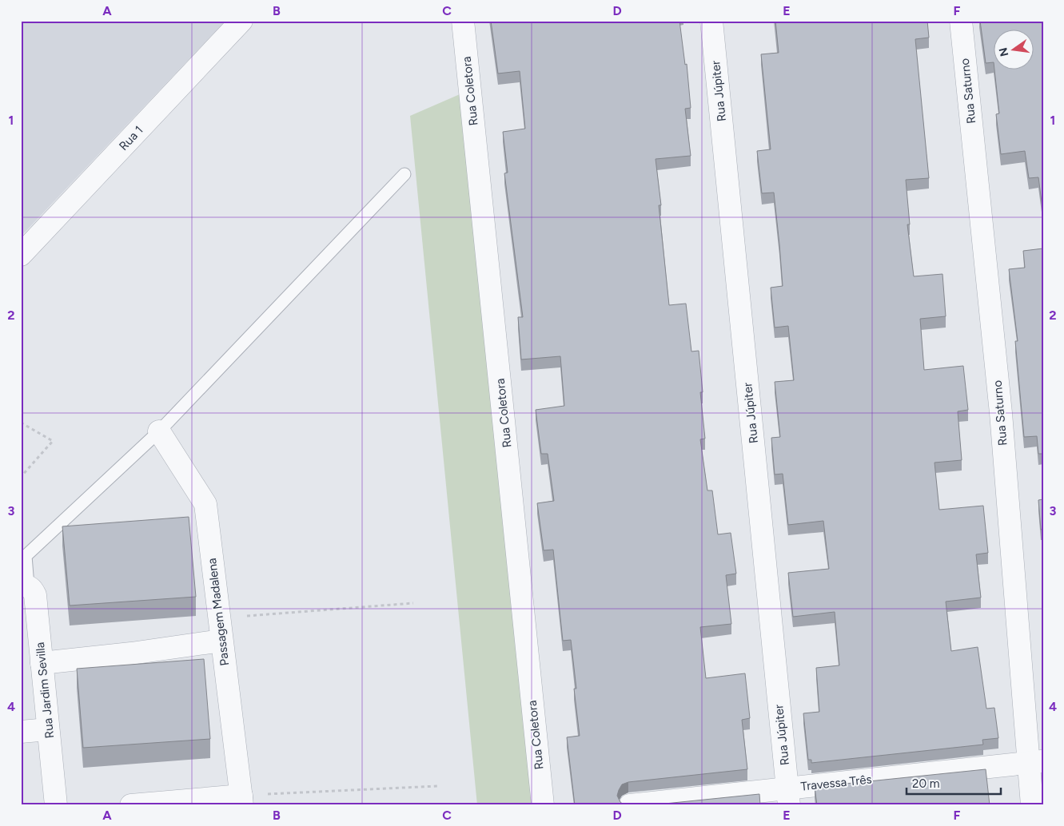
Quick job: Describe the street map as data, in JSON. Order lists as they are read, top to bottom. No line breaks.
{"streets":{"street":["Rua Coletora","Rua Júpiter","Rua Saturno","Rua 1","Passagem Madalena","Rua Jardim Sevilla","Travessa Três"]},"crossings":[["Rua Júpiter","Travessa Três"],["Rua Saturno","Travessa Três"]],"scale_bar":"20 m","north":"left","grid":{"columns":["A","B","C","D","E","F"],"rows":["1","2","3","4"]}}
